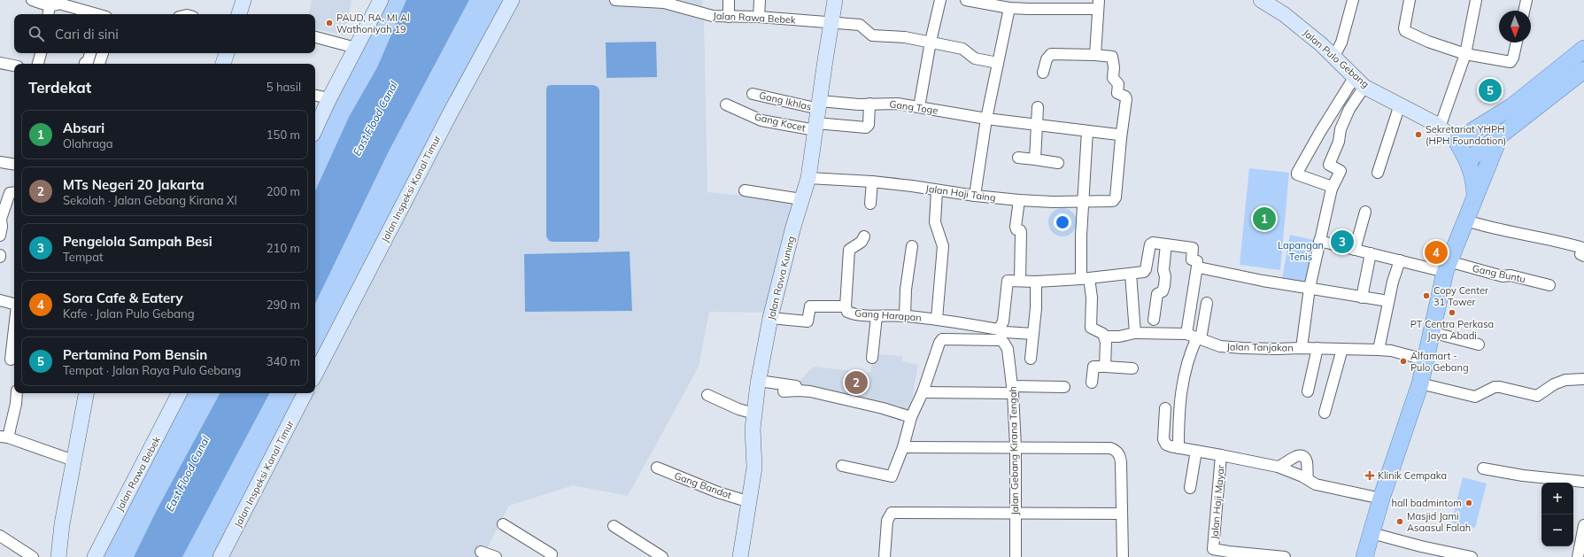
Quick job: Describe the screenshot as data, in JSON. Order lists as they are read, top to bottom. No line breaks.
{"streets":{"main road":["Jalan Pulo Gebang"],"street":["Jalan Rawa Bebek","Gang Ikhlas","Gang Toge","Gang Kocet","Jalan Inspeksi Kanal Timur","Jalan Haji Taing","Gang Buntu","Jalan Rawa Kuning","Gang Harapan","Jalan Tanjakan","Jalan Gebang Kirana Tengah","Gang Bandot","Jalan Haji Mayar"]},"crossings":[["Jalan Rawa Bebek","Jalan Rawa Kuning"],["Jalan Pulo Gebang","Gang Buntu"],["Jalan Pulo Gebang","Jalan Tanjakan"],["Gang Ikhlas","Gang Toge"],["Gang Ikhlas","Gang Kocet"],["Gang Ikhlas","Jalan Rawa Kuning"],["Gang Toge","Gang Kocet"],["Gang Toge","Jalan Haji Taing"],["Gang Toge","Jalan Rawa Kuning"],["Gang Kocet","Jalan Rawa Kuning"],["Jalan Haji Taing","Jalan Rawa Kuning"],["Jalan Rawa Kuning","Gang Harapan"],["Jalan Rawa Kuning","Gang Bandot"]],"water":["East Flood Canal"],"parks":["Lapangan Tenis"],"places":{"other":["PAUD, RA, MI Al Wathoniyah 19","Sekretariat YHPH (HPH Foundation)","Copy Center 31 Tower","PT Centra Perkasa Jaya Abadi","Alfamart - Pulo Gebang","hall badmintom","Masjid Jami Asaasul Falah"],"health":["Klinik Cempaka"]},"north":"bottom","page":{"search":"Cari di sini","heading":["Terdekat","5 hasil"],"pins":["5","1","3","4","2"],"list":[{"mark":"1","name":"Absari","note":"Olahraga","value":"150 m"},{"mark":"2","name":"MTs Negeri 20 Jakarta","note":"Sekolah · Jalan Gebang Kirana XI","value":"200 m"},{"mark":"3","name":"Pengelola Sampah Besi","note":"Tempat","value":"210 m"},{"mark":"4","name":"Sora Cafe & Eatery","note":"Kafe · Jalan Pulo Gebang","value":"290 m"},{"mark":"5","name":"Pertamina Pom Bensin","note":"Tempat · Jalan Raya Pulo Gebang","value":"340 m"}],"map_buttons":["+","−"]}}
